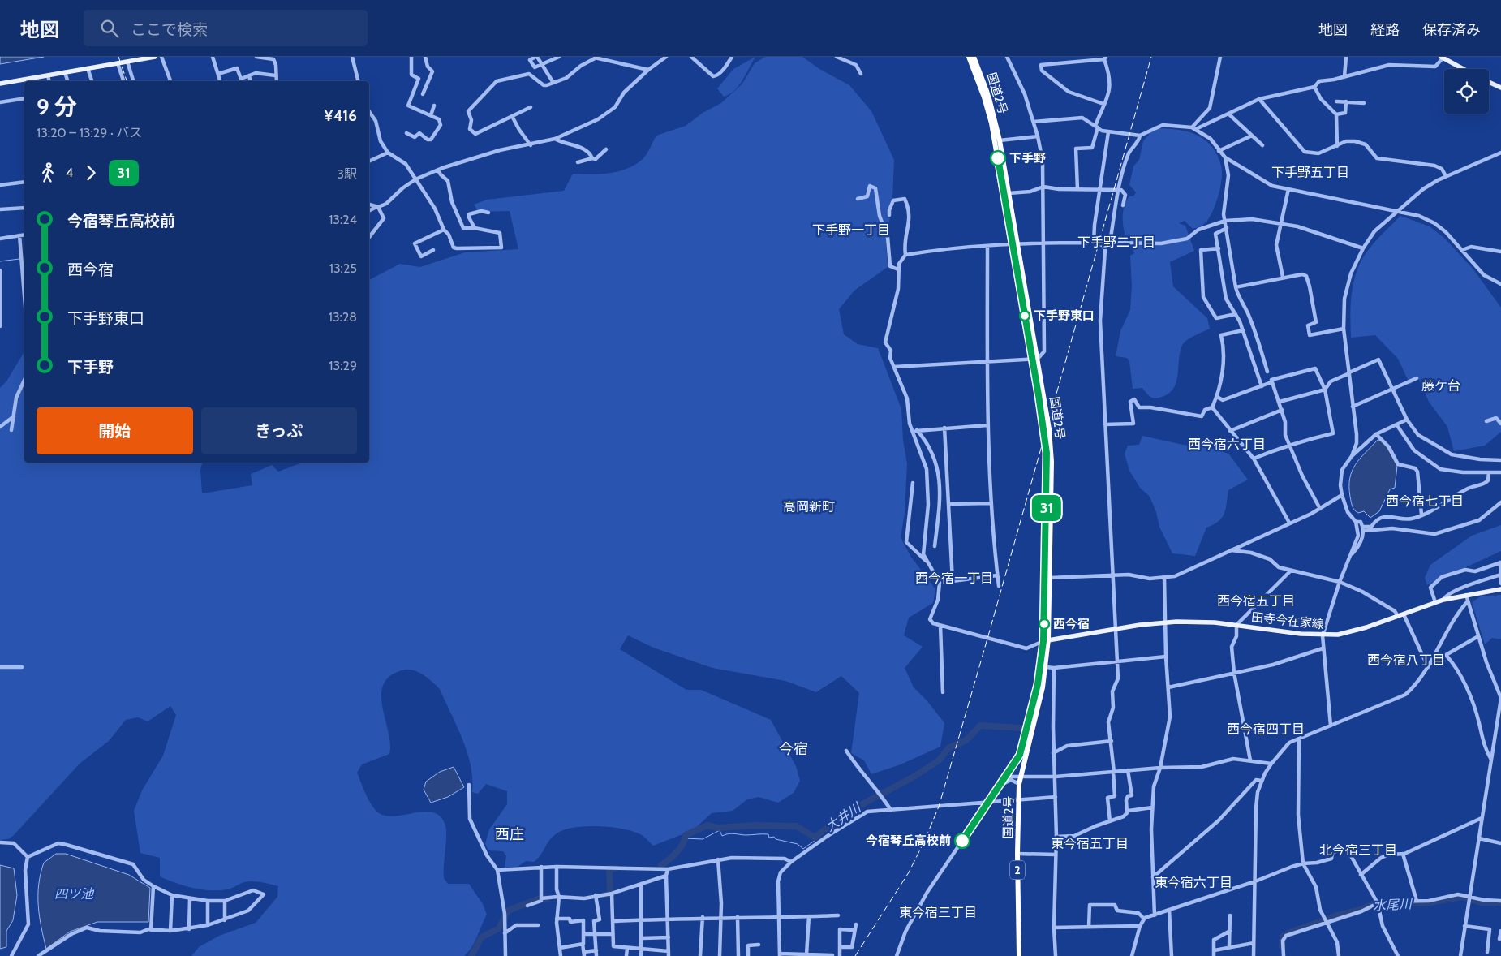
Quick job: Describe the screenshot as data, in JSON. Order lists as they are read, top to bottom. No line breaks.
{"streets":{"highway":["国道2号","2"],"main road":["田寺今在家線"]},"crossings":[["国道2号","田寺今在家線"]],"districts":["下手野五丁目","下手野一丁目","下手野二丁目","藤ケ台","西今宿六丁目","西今宿七丁目","高岡新町","西今宿一丁目","西今宿五丁目","西今宿八丁目","西今宿四丁目","今宿","西庄","東今宿五丁目","北今宿三丁目","東今宿六丁目","東今宿三丁目"],"water":["大井川","四ツ池","水尾川"],"places":["下手野","下手野東口","西今宿","今宿琴丘高校前"],"lines":["bus line 31"],"page":{"header":"地図","search":"ここで検索","nav":["地図","経路","保存済み"],"on_map":"31","heading":["9 分","13:20 – 13:29 · バス","¥416"],"legs":["4","31","3駅"],"list":[{"name":"今宿琴丘高校前","value":"13:24"},{"name":"西今宿","value":"13:25"},{"name":"下手野東口","value":"13:28"},{"name":"下手野","value":"13:29"}],"buttons":["開始","きっぷ"]}}
